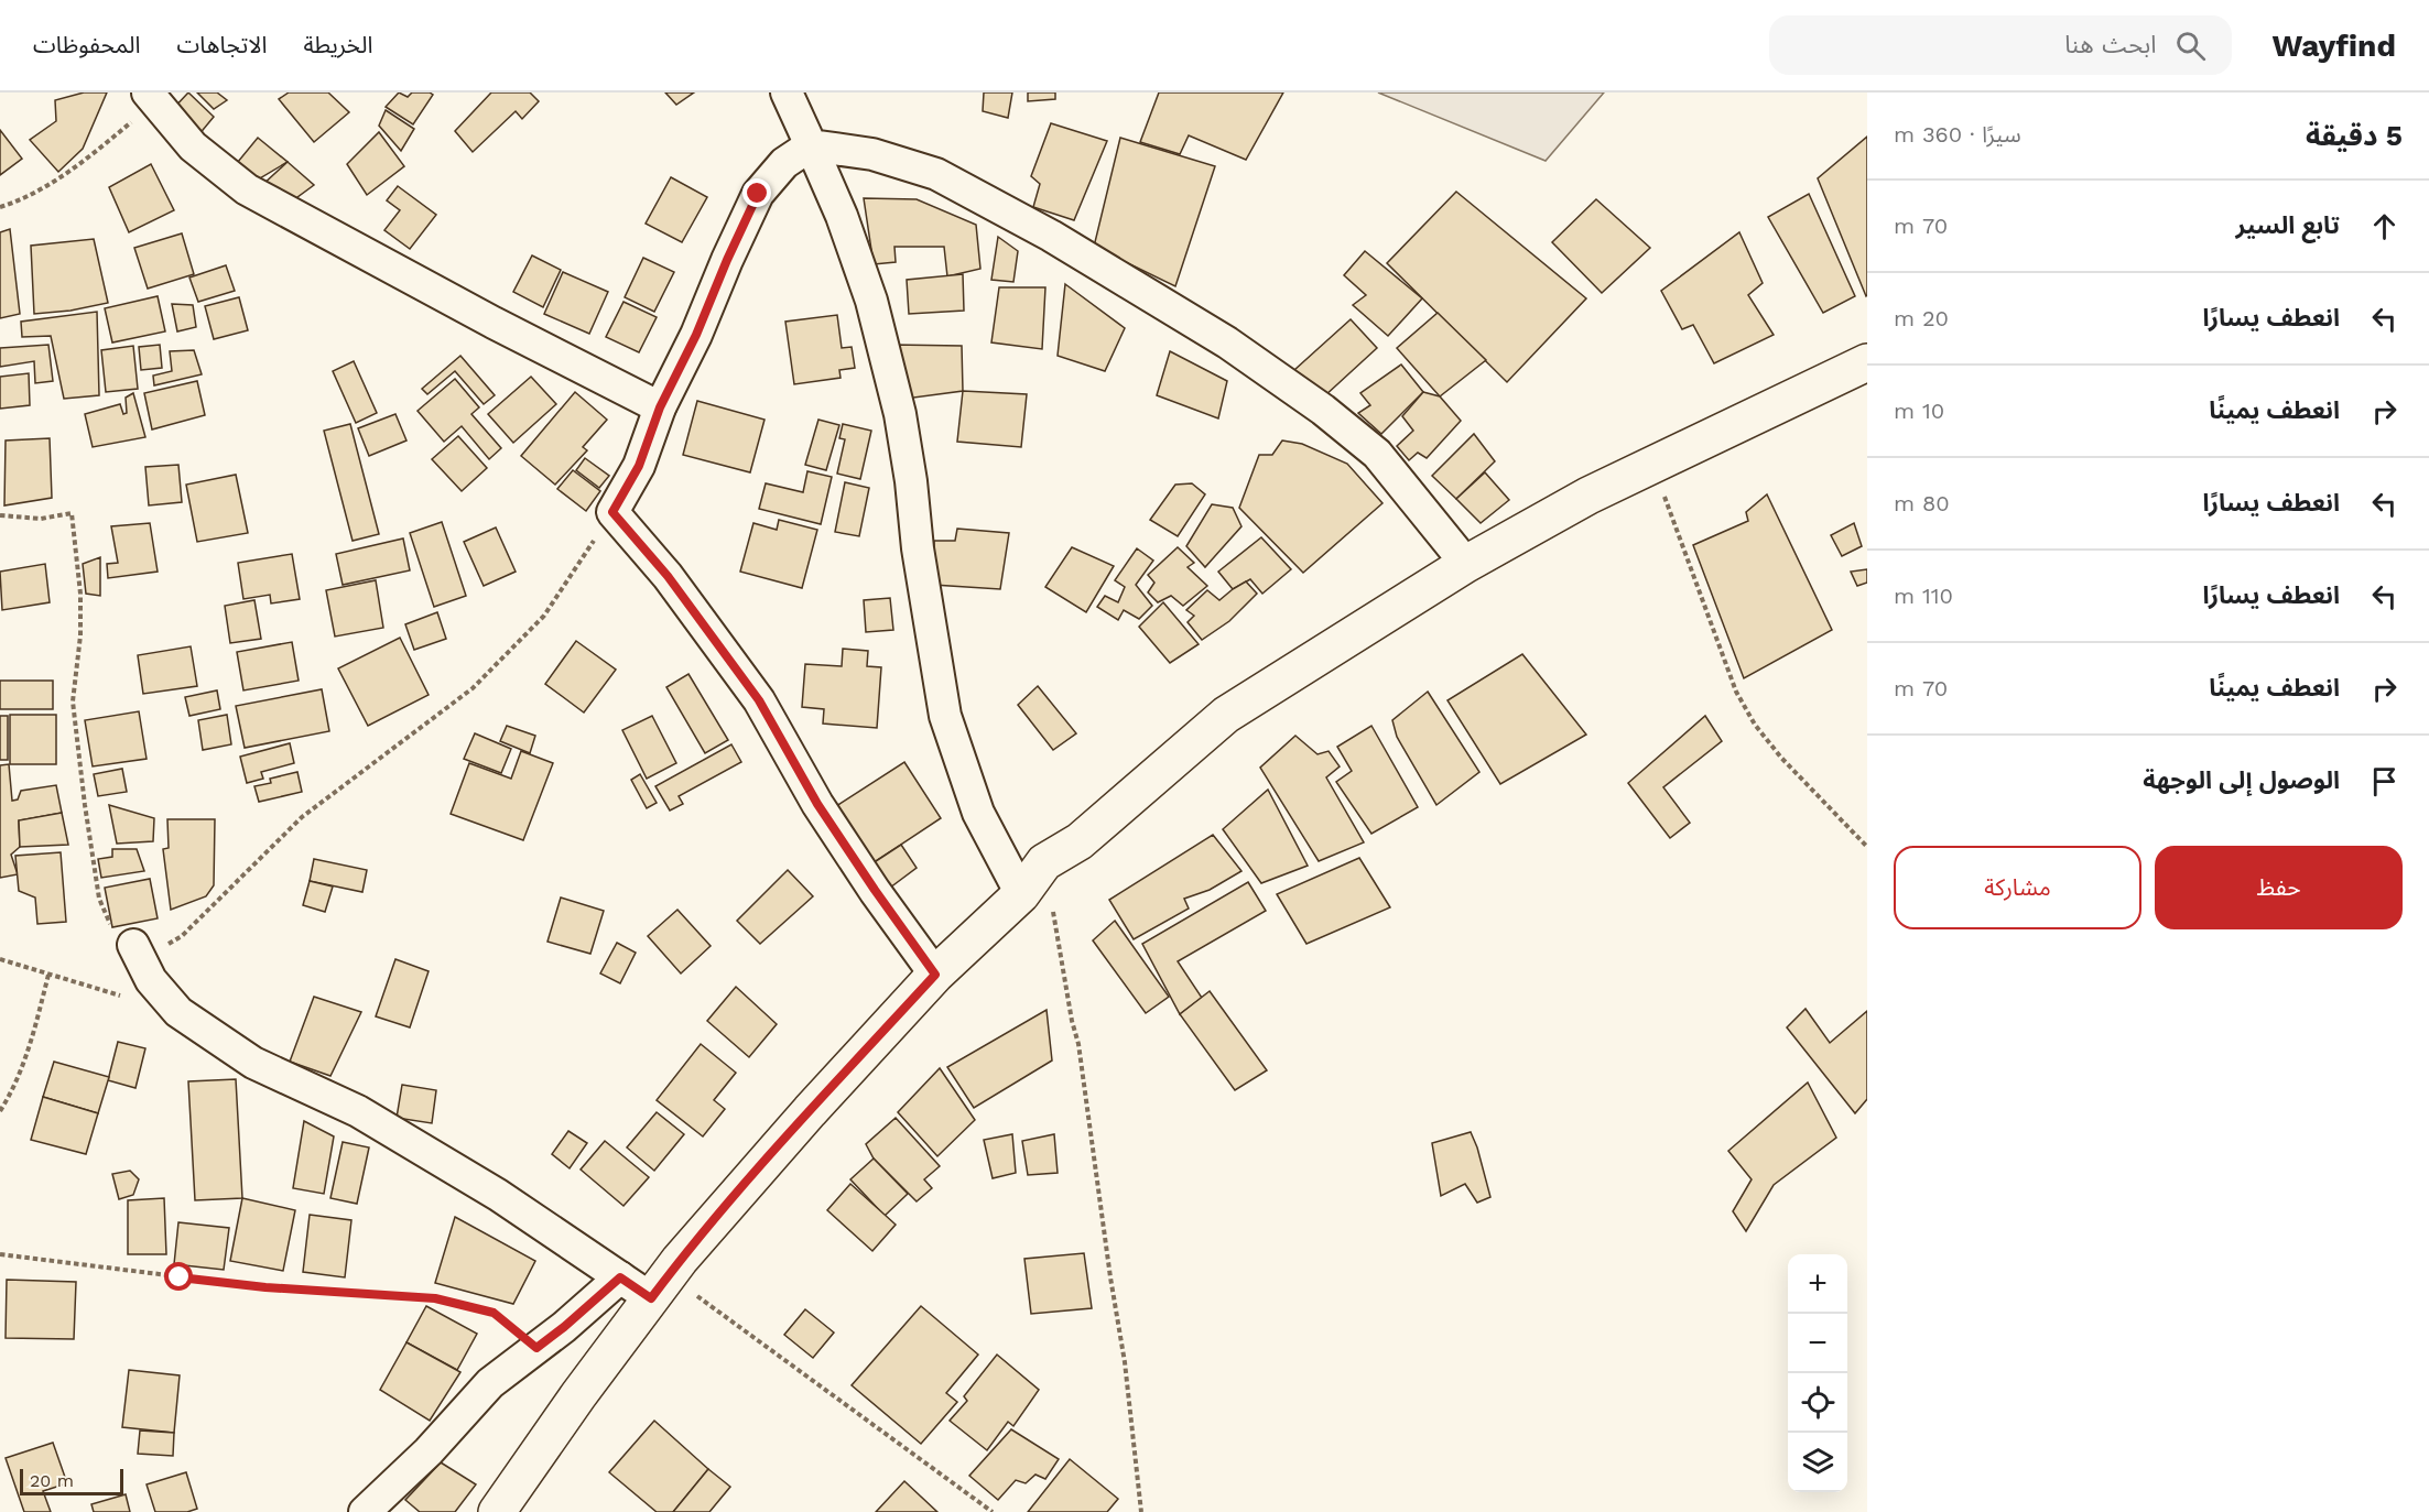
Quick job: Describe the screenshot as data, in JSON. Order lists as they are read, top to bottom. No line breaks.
{"scale_bar":"20 m","page":{"header":"Wayfind","search":"ابحث هنا","nav":["الخريطة","الاتجاهات","المحفوظات"],"heading":["5 دقيقة","سيرًا · 360 m"],"list":[["تابع السير","70 m"],["انعطف يسارًا","20 m"],["انعطف يمينًا","10 m"],["انعطف يسارًا","80 m"],["انعطف يسارًا","110 m"],["انعطف يمينًا","70 m"],"الوصول إلى الوجهة"],"buttons":["حفظ","مشاركة"],"map_buttons":["+","−"],"scale":"20 m"}}
